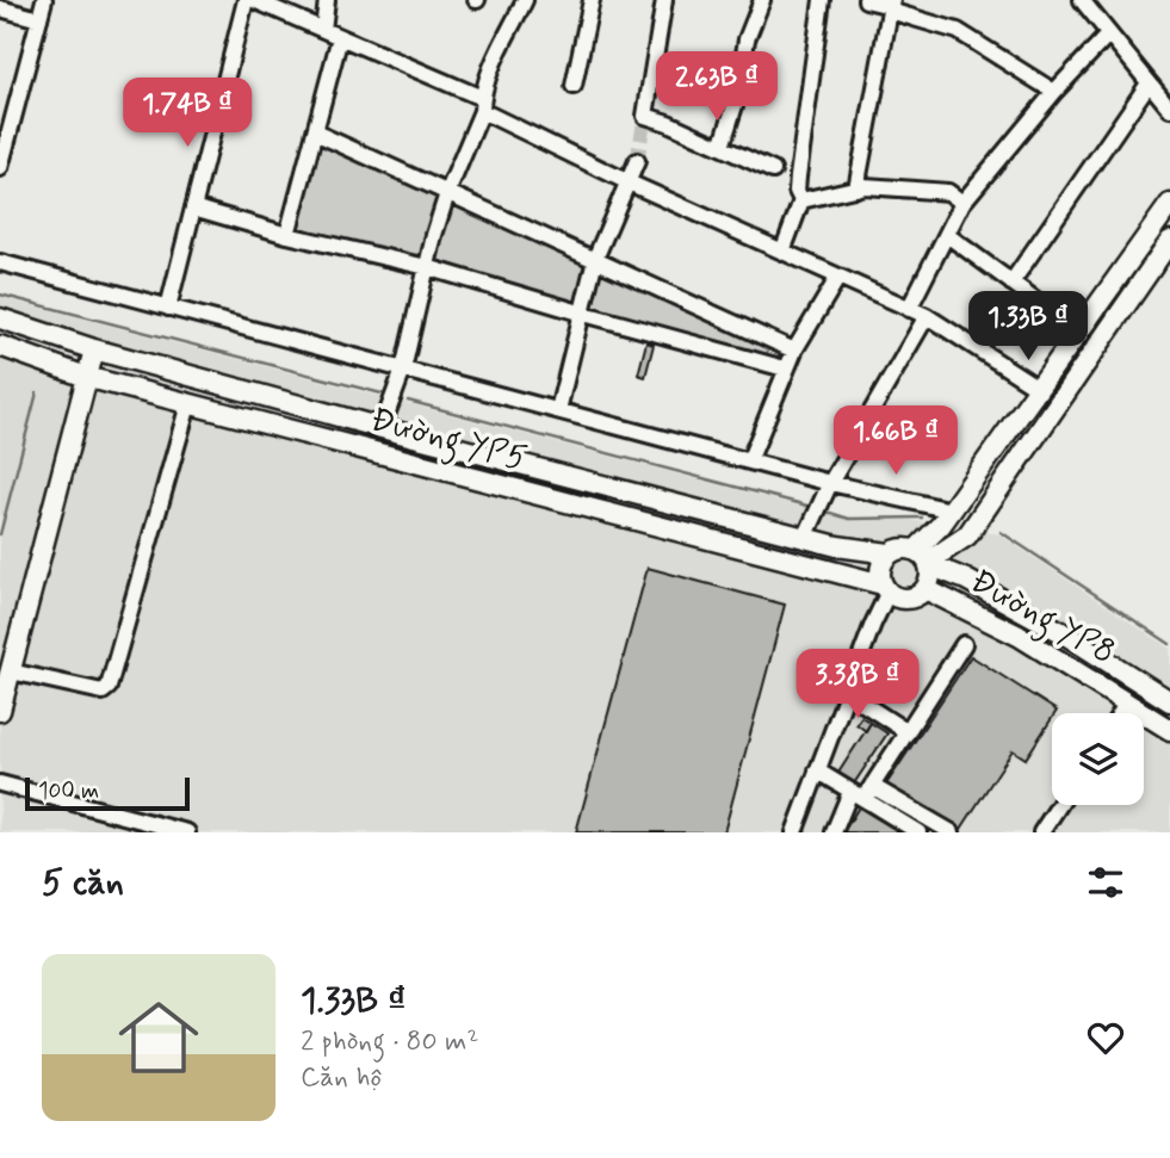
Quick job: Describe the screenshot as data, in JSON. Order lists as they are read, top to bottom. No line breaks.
{"streets":{"main road":["Đường YP5","Đường YP8"]},"crossings":[["Đường YP5","Đường YP8"]],"scale_bar":"100 m","page":{"price":["2.63B ₫","1.74B ₫","1.33B ₫","1.66B ₫","3.38B ₫"],"scale":"100 m","heading":"5 căn","list":[{"name":"1.33B ₫","note":"2 phòng · 80 m² · Căn hộ"}]}}
